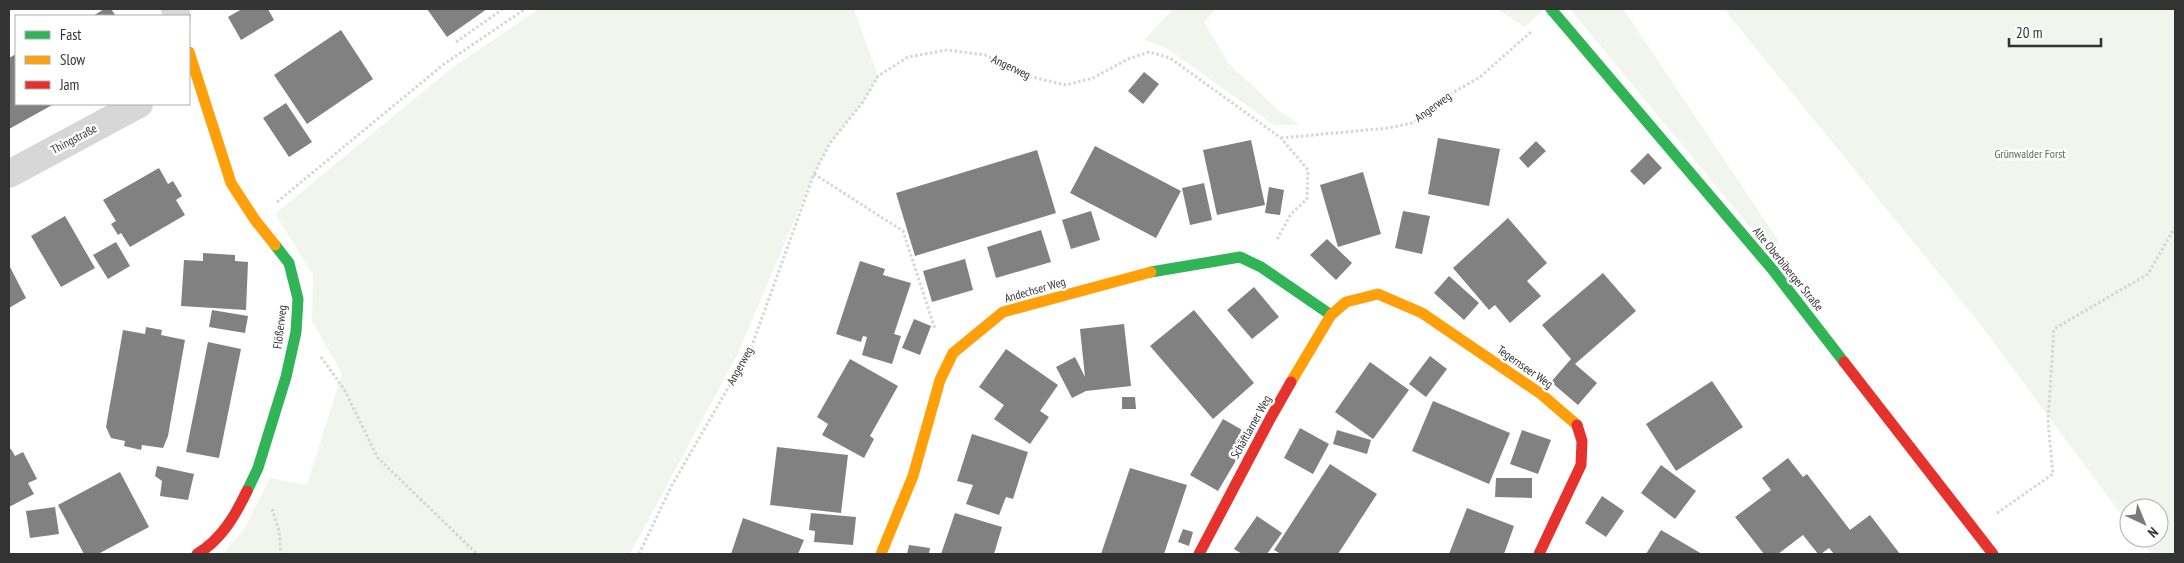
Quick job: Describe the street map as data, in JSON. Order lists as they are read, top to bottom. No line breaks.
{"streets":{"street":["Thingstraße","Alte Oberbiberger Straße","Andechser Weg","Flößerweg","Tegernseer Weg","Schäftlarner Weg"],"path":["Angerweg"]},"crossings":[["Angerweg","Alte Oberbiberger Straße"],["Andechser Weg","Tegernseer Weg"],["Andechser Weg","Schäftlarner Weg"],["Tegernseer Weg","Schäftlarner Weg"]],"parks":["Grünwalder Forst"],"legend":["Fast","Slow","Jam"],"scale_bar":"20 m","north":"bottom right"}
